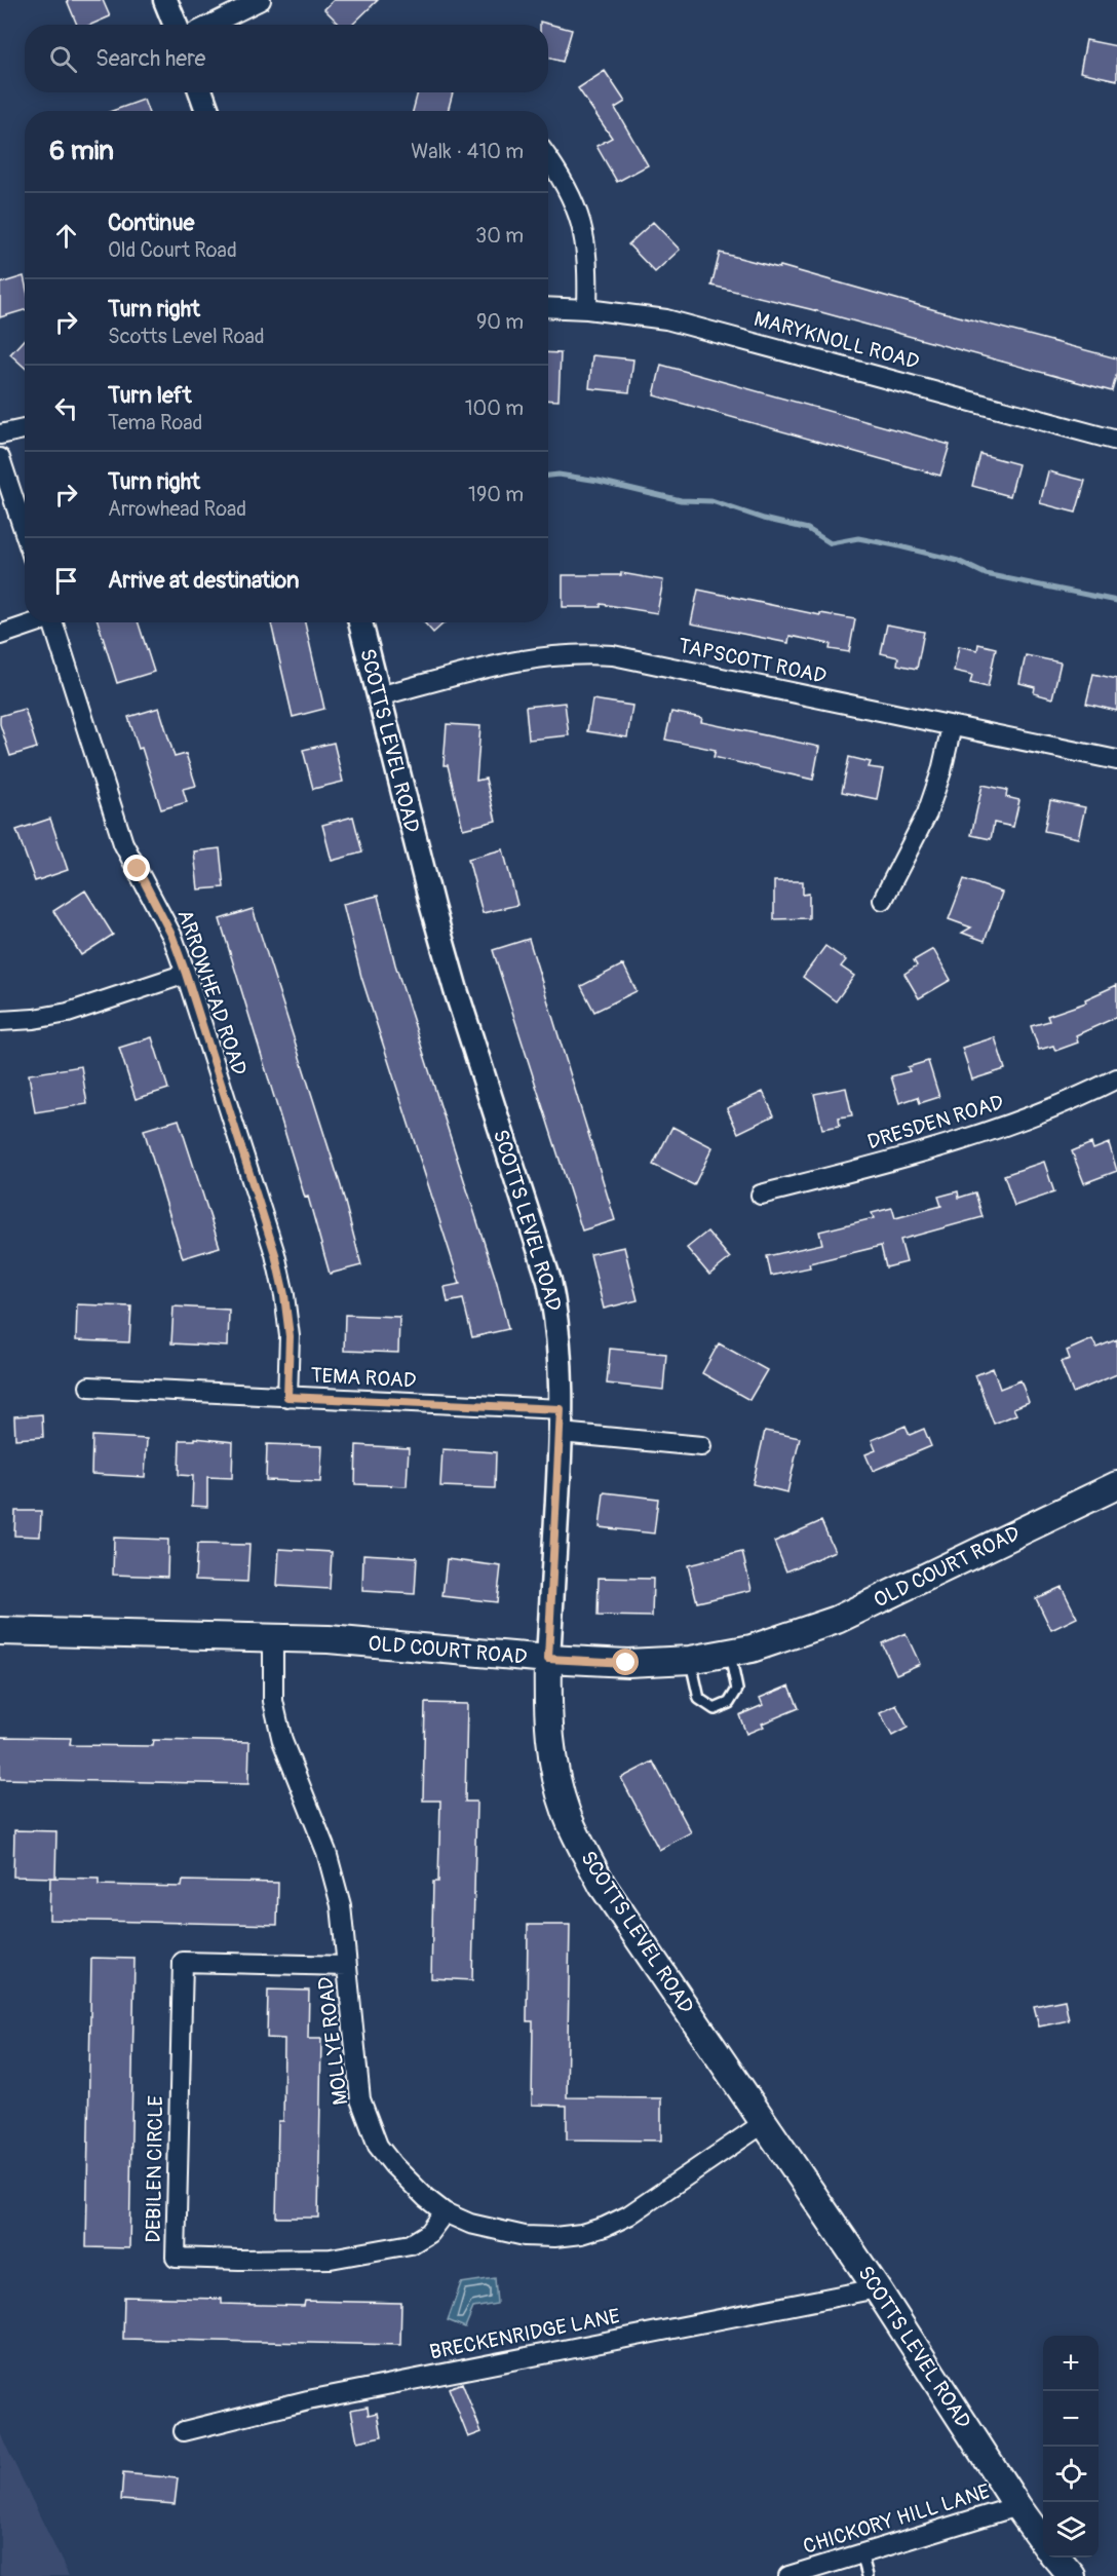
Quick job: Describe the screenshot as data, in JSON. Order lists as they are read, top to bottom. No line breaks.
{"streets":{"main road":["SCOTTS LEVEL ROAD","OLD COURT ROAD"],"street":["MARYKNOLL ROAD","TAPSCOTT ROAD","ARROWHEAD ROAD","DRESDEN ROAD","TEMA ROAD","MOLLYE ROAD","DEBILEN CIRCLE","BRECKENRIDGE LANE","CHICKORY HILL LANE"]},"crossings":[["TAPSCOTT ROAD","SCOTTS LEVEL ROAD"],["SCOTTS LEVEL ROAD","TEMA ROAD"],["SCOTTS LEVEL ROAD","OLD COURT ROAD"],["SCOTTS LEVEL ROAD","MOLLYE ROAD"],["SCOTTS LEVEL ROAD","BRECKENRIDGE LANE"],["SCOTTS LEVEL ROAD","CHICKORY HILL LANE"],["ARROWHEAD ROAD","TEMA ROAD"],["OLD COURT ROAD","MOLLYE ROAD"],["MOLLYE ROAD","DEBILEN CIRCLE"]],"page":{"search":"Search here","heading":["6 min","Walk · 410 m"],"list":[["Continue","Old Court Road","30 m"],["Turn right","Scotts Level Road","90 m"],["Turn left","Tema Road","100 m"],["Turn right","Arrowhead Road","190 m"],"Arrive at destination"],"map_buttons":["+","−"]}}
